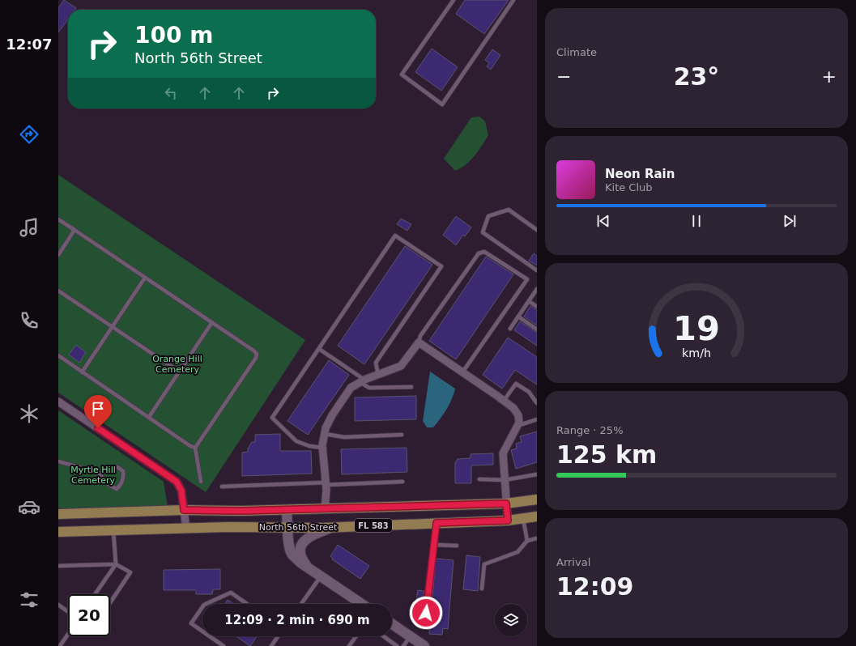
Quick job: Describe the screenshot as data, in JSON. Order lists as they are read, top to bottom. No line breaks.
{"streets":{"main road":["FL 583","North 56th Street"]},"parks":["Orange Hill Cemetery","Myrtle Hill Cemetery"],"page":{"tabs":"12:07","tile":["Climate",["Range · 25%","125 km"],["Arrival","12:09"]],"turn":["100 m","North 56th Street"],"heat":["−","23°","+"],"song":["Neon Rain","Kite Club"],"limit":"20","trip":"12:09 · 2 min · 690 m","gauge":["19","km/h"]}}
